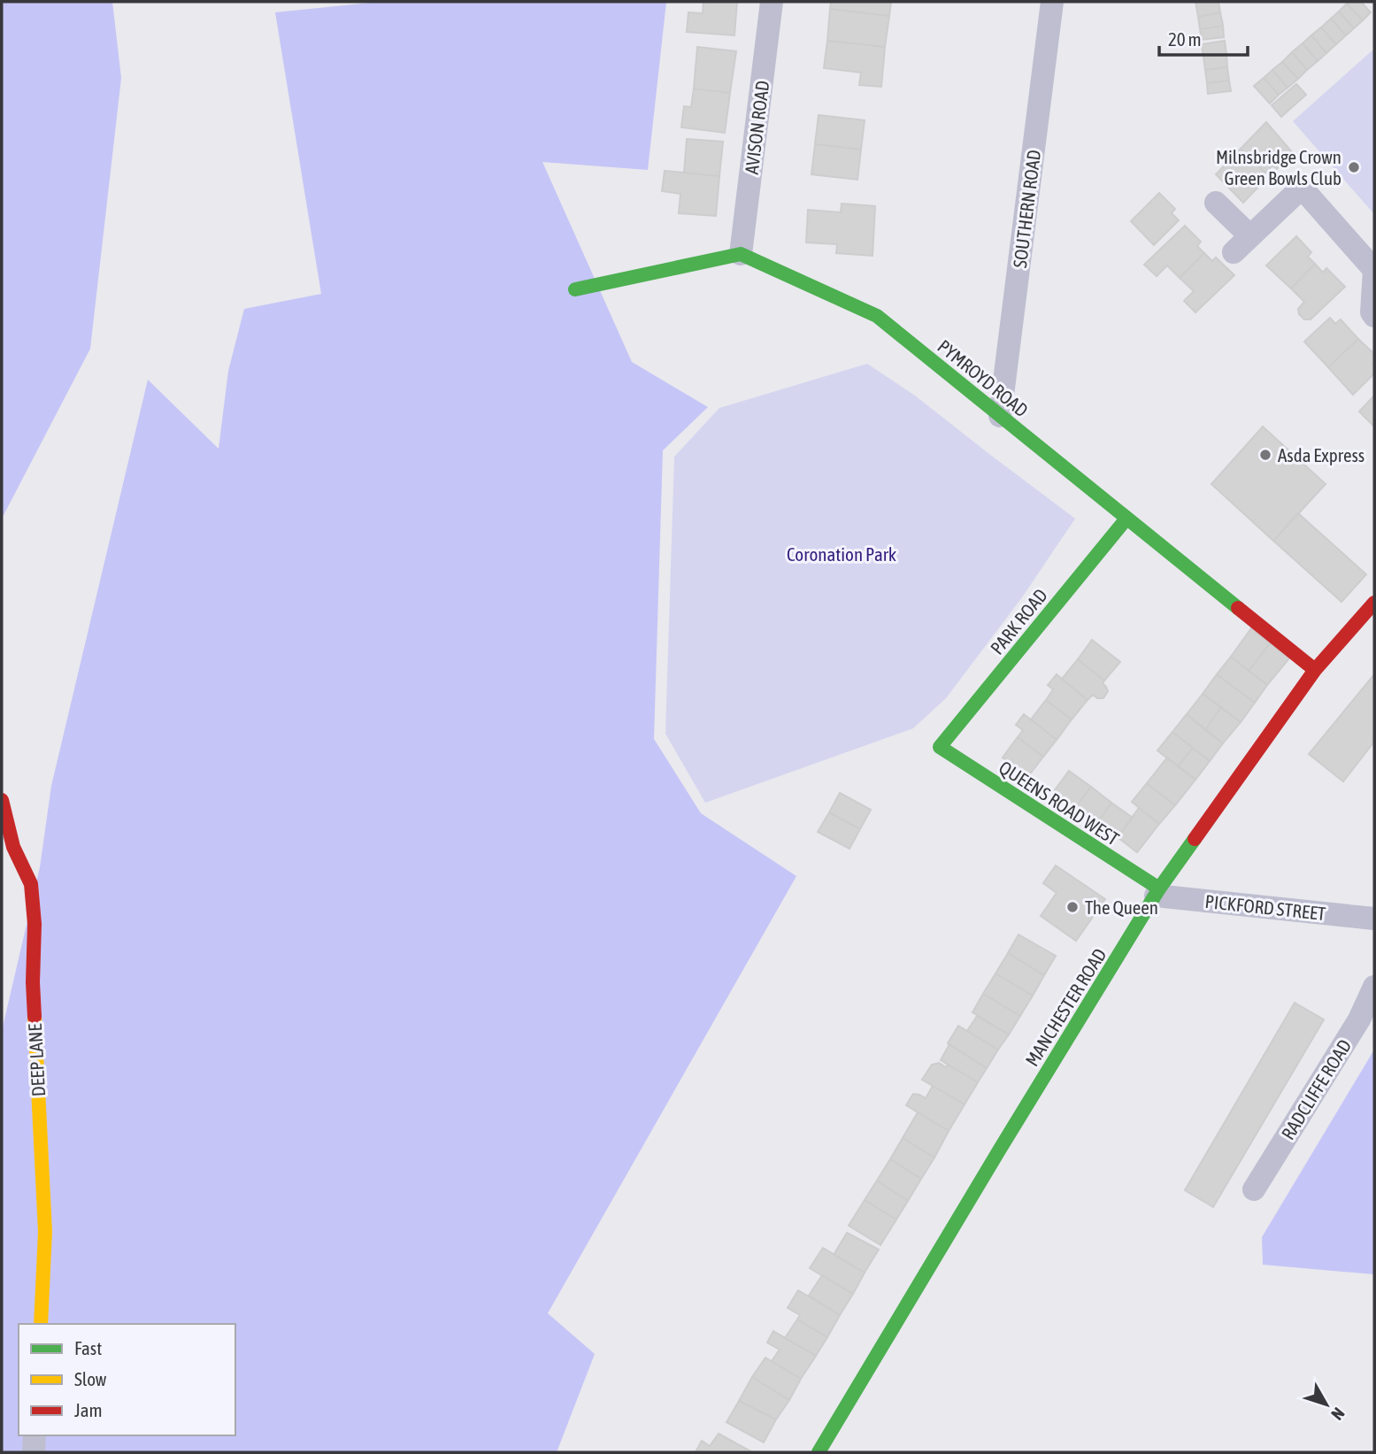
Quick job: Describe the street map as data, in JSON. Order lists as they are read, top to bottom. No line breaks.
{"streets":{"street":["AVISON ROAD","SOUTHERN ROAD","PYMROYD ROAD","PARK ROAD","QUEENS ROAD WEST","PICKFORD STREET","MANCHESTER ROAD","DEEP LANE","RADCLIFFE ROAD"]},"crossings":[["AVISON ROAD","PYMROYD ROAD"],["SOUTHERN ROAD","PYMROYD ROAD"],["PYMROYD ROAD","PARK ROAD"],["PYMROYD ROAD","MANCHESTER ROAD"],["PARK ROAD","QUEENS ROAD WEST"],["QUEENS ROAD WEST","PICKFORD STREET"],["QUEENS ROAD WEST","MANCHESTER ROAD"],["PICKFORD STREET","MANCHESTER ROAD"]],"parks":["Coronation Park"],"places":["Milnsbridge Crown Green Bowls Club","Asda Express","The Queen"],"legend":["Fast","Slow","Jam"],"scale_bar":"20 m","north":"bottom right"}
